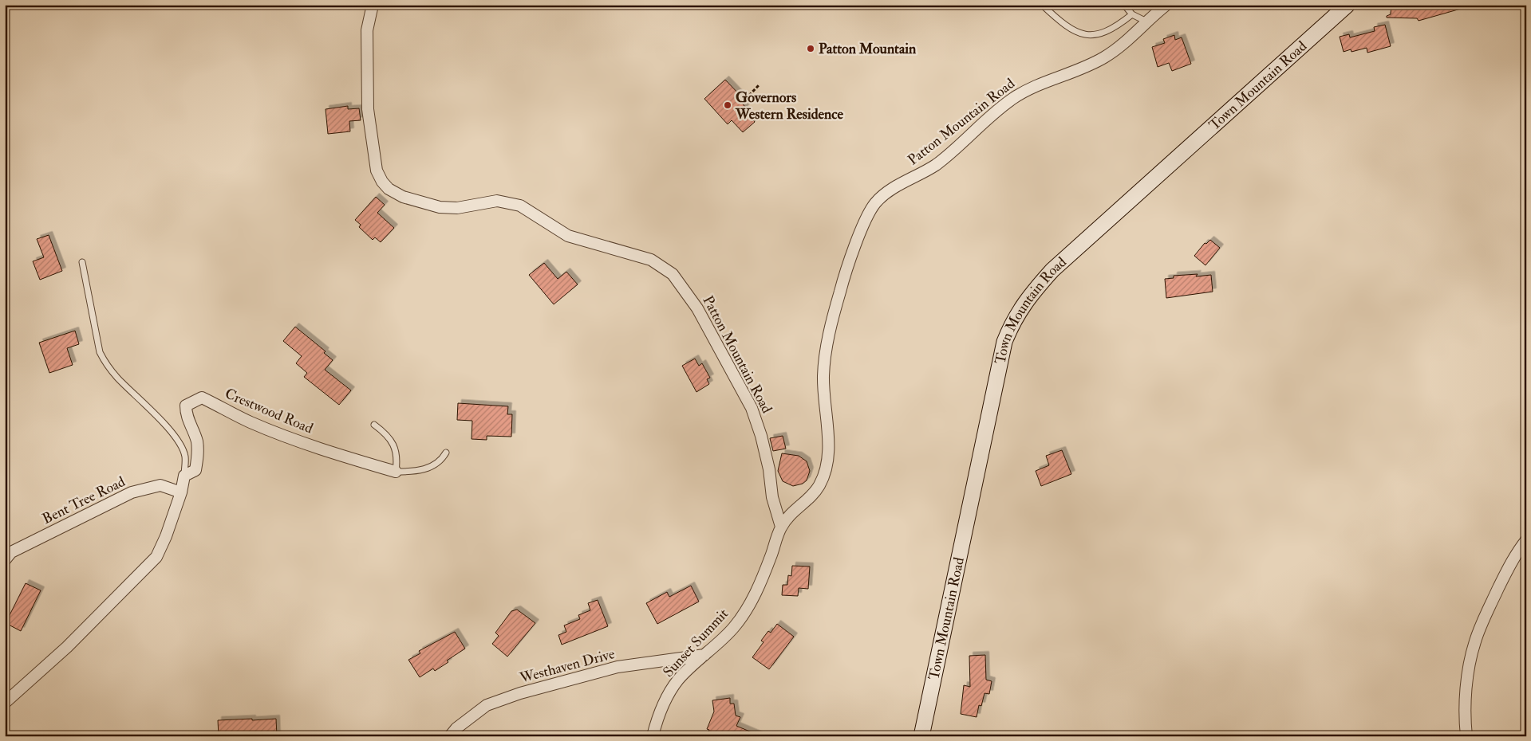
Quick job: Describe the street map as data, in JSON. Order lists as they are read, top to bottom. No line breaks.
{"streets":{"main road":["Town Mountain Road"],"street":["Patton Mountain Road","Crestwood Road","Bent Tree Road","Sunset Summit","Westhaven Drive"]},"crossings":[["Patton Mountain Road","Sunset Summit"],["Sunset Summit","Westhaven Drive"]],"places":["Patton Mountain","Governors Western Residence"]}
